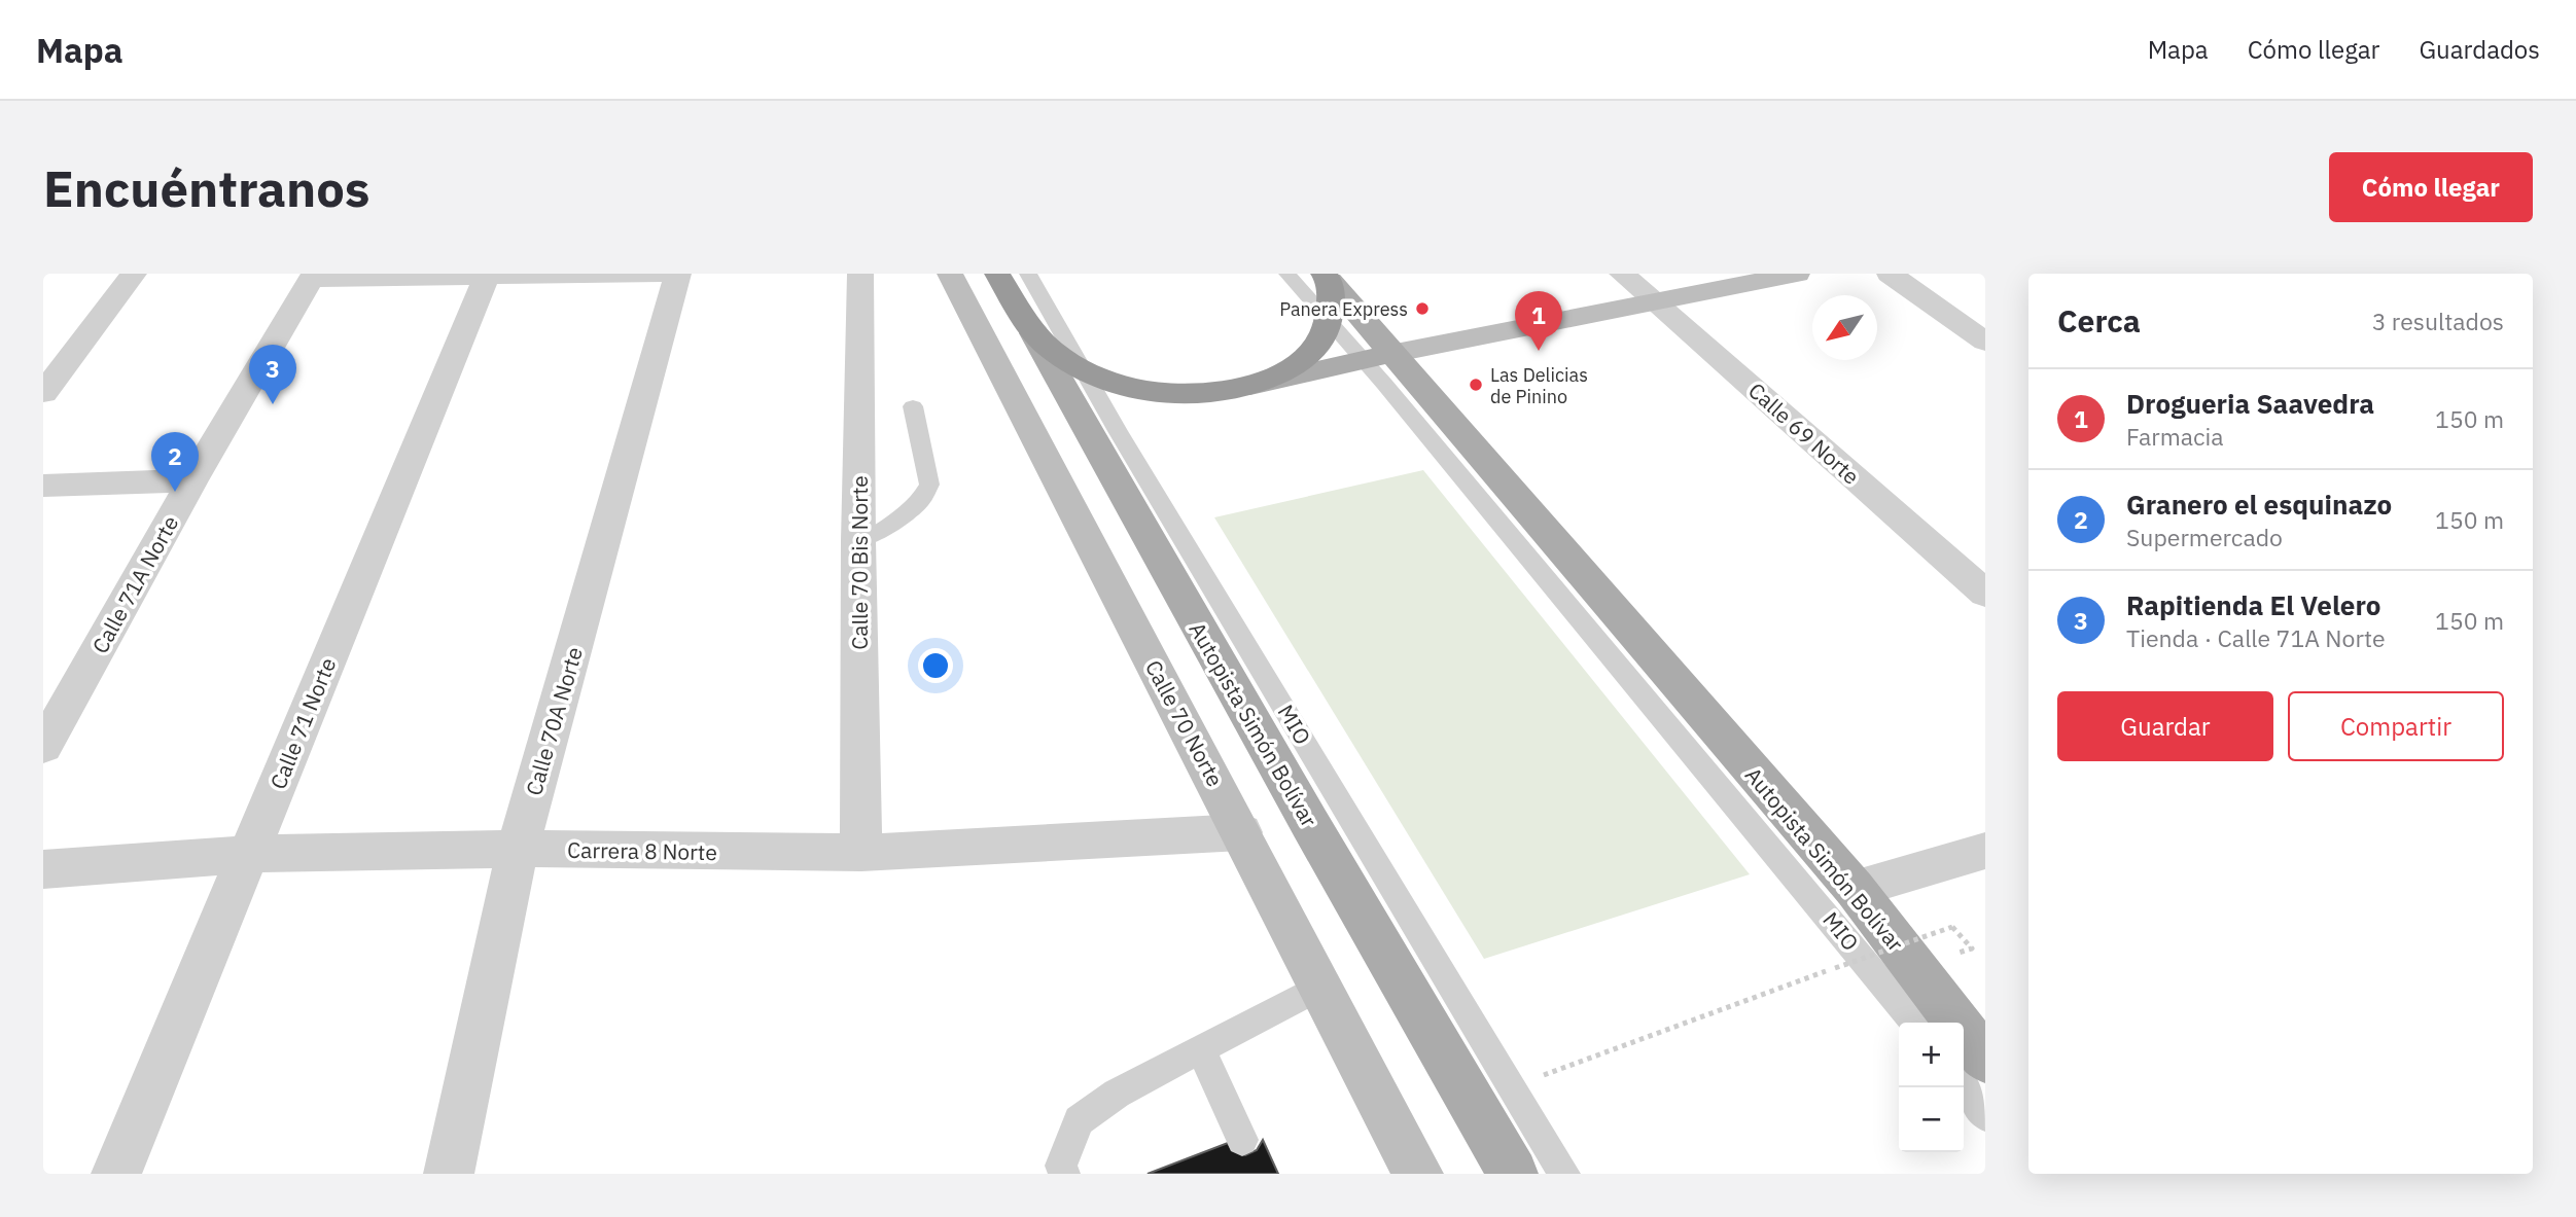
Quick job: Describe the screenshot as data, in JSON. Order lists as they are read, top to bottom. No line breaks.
{"streets":{"highway":["Autopista Simón Bolívar"],"street":["Calle 69 Norte","Calle 70 Bis Norte","Calle 71A Norte","Calle 70A Norte","Calle 71 Norte","Calle 70 Norte","Carrera 8 Norte"],"lane":["MIO"]},"crossings":[["Calle 70 Bis Norte","Carrera 8 Norte"],["Calle 70A Norte","Carrera 8 Norte"],["Calle 71 Norte","Carrera 8 Norte"],["Calle 70 Norte","Carrera 8 Norte"],["Autopista Simón Bolívar","MIO"]],"places":["Panera Express","Las Delicias de Pinino"],"north":"bottom left","page":{"header":"Mapa","nav":["Mapa","Cómo llegar","Guardados"],"buttons":["Cómo llegar",["Guardar","Compartir"]],"title":"Encuéntranos","heading":["Cerca","3 resultados"],"pins":["1","3","2"],"list":[{"mark":"1","name":"Drogueria Saavedra","note":"Farmacia","value":"150 m"},{"mark":"2","name":"Granero el esquinazo","note":"Supermercado","value":"150 m"},{"mark":"3","name":"Rapitienda El Velero","note":"Tienda · Calle 71A Norte","value":"150 m"}],"map_buttons":["+","−"]}}
